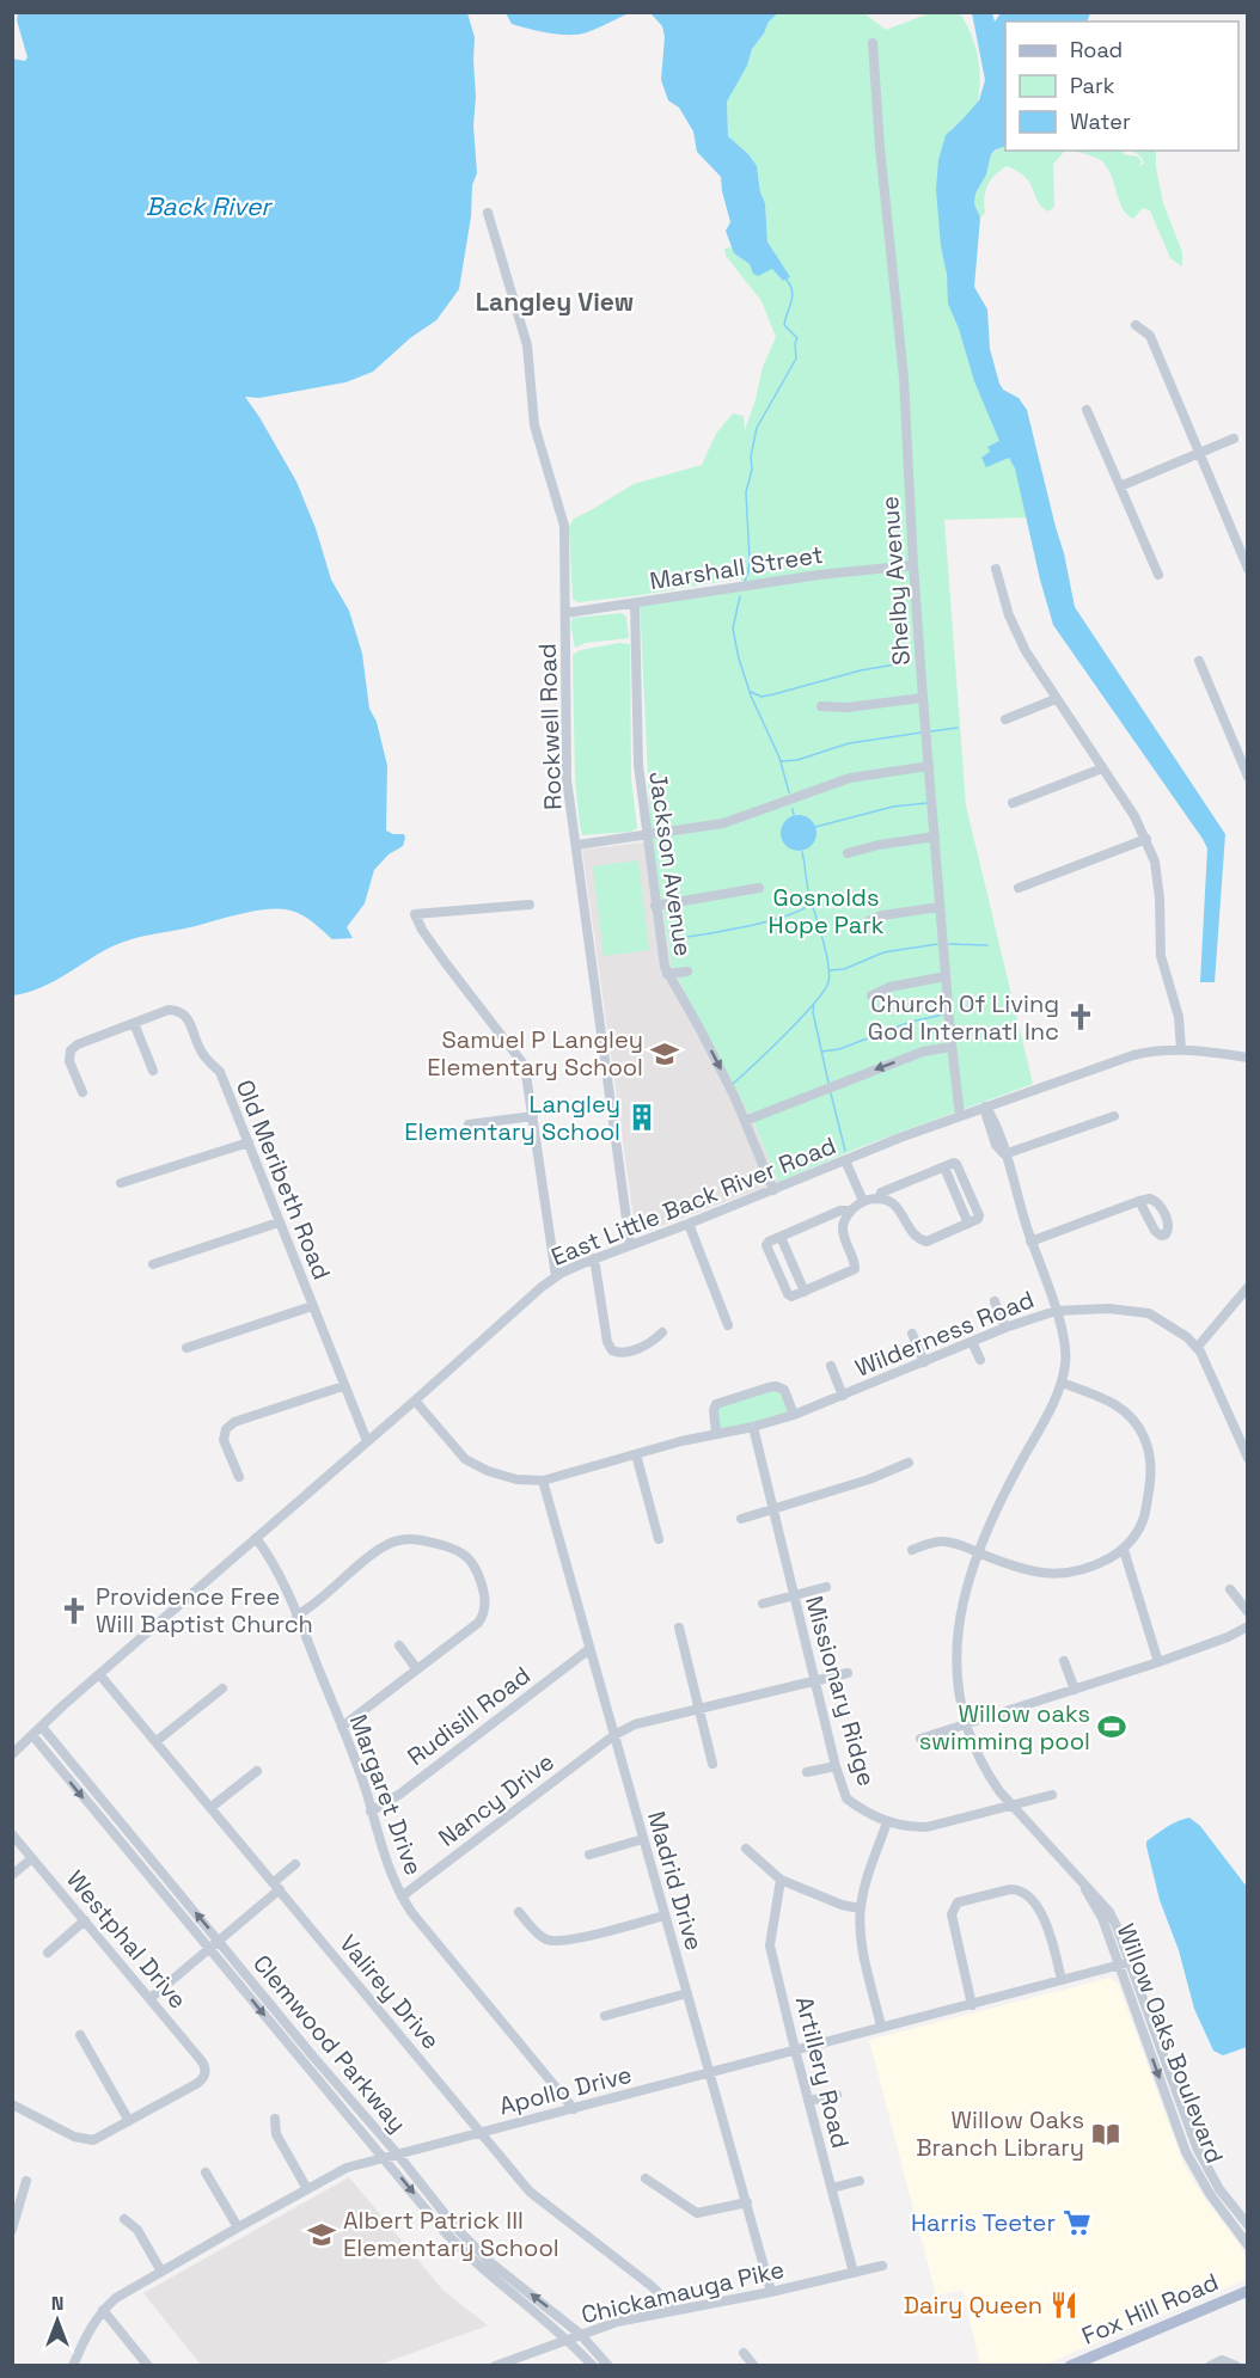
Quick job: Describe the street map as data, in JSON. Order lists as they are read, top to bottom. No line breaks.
{"streets":{"main road":["Fox Hill Road"],"street":["Marshall Street","Shelby Avenue","Rockwell Road","Jackson Avenue","Old Meribeth Road","East Little Back River Road","Wilderness Road","Missionary Ridge","Rudisill Road","Margaret Drive","Nancy Drive","Madrid Drive","Westphal Drive","Valirey Drive","Clemwood Parkway","Willow Oaks Boulevard","Artillery Road","Apollo Drive","Chickamauga Pike"]},"crossings":[["Marshall Street","Shelby Avenue"],["Marshall Street","Rockwell Road"],["Marshall Street","Jackson Avenue"],["Shelby Avenue","East Little Back River Road"],["Rockwell Road","East Little Back River Road"],["Jackson Avenue","East Little Back River Road"],["Old Meribeth Road","East Little Back River Road"],["East Little Back River Road","Wilderness Road"],["East Little Back River Road","Margaret Drive"],["East Little Back River Road","Valirey Drive"],["East Little Back River Road","Clemwood Parkway"],["East Little Back River Road","Willow Oaks Boulevard"],["Wilderness Road","Missionary Ridge"],["Wilderness Road","Madrid Drive"],["Wilderness Road","Willow Oaks Boulevard"],["Missionary Ridge","Nancy Drive"],["Missionary Ridge","Willow Oaks Boulevard"],["Rudisill Road","Margaret Drive"],["Rudisill Road","Madrid Drive"],["Margaret Drive","Nancy Drive"],["Margaret Drive","Apollo Drive"],["Nancy Drive","Madrid Drive"],["Madrid Drive","Apollo Drive"],["Madrid Drive","Chickamauga Pike"],["Valirey Drive","Apollo Drive"],["Valirey Drive","Chickamauga Pike"],["Clemwood Parkway","Apollo Drive"],["Clemwood Parkway","Chickamauga Pike"],["Willow Oaks Boulevard","Apollo Drive"],["Artillery Road","Apollo Drive"],["Artillery Road","Chickamauga Pike"]],"districts":["Langley View"],"water":["Back River"],"parks":["Gosnolds Hope Park"],"places":{"church":["Church Of Living God Internatl Inc","Providence Free Will Baptist Church"],"school or university":["Samuel P Langley Elementary School","Albert Patrick III Elementary School"],"building":["Langley Elementary School"],"sports":["Willow oaks swimming pool"],"library":["Willow Oaks Branch Library"],"supermarket":["Harris Teeter"],"restaurant":["Dairy Queen"]},"legend":["Road","Park","Water"],"north":"top"}
